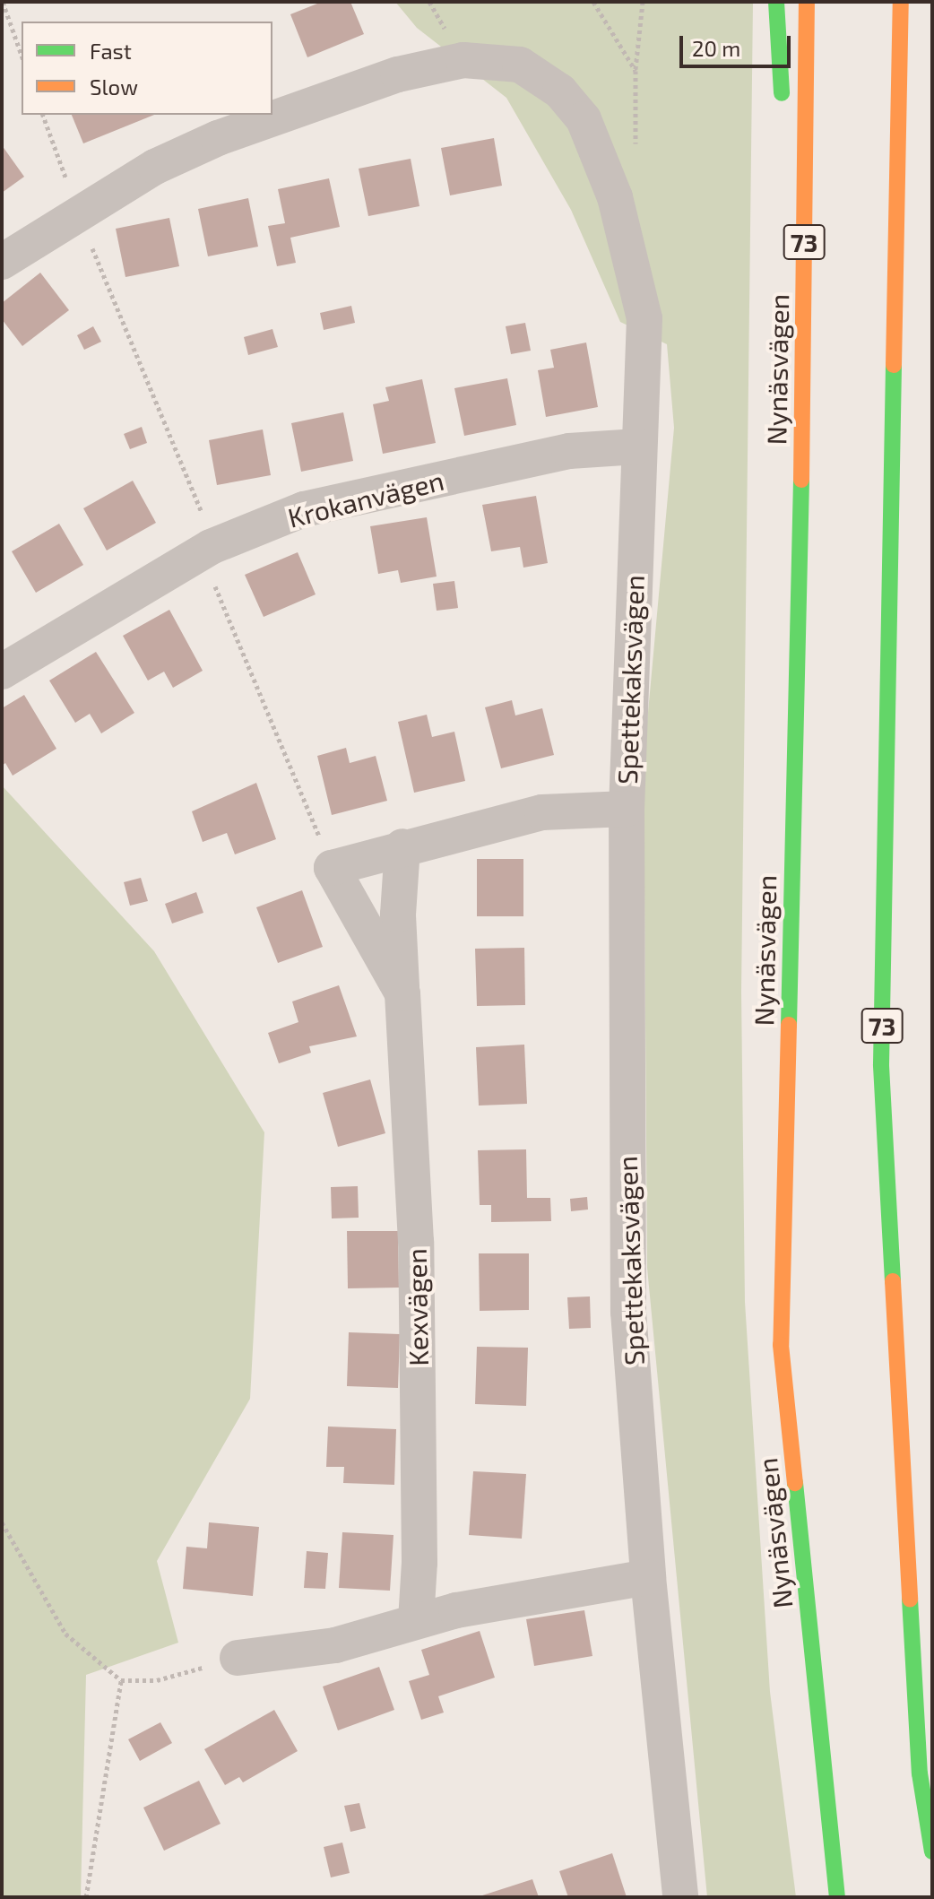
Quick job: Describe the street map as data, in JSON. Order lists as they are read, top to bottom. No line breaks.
{"streets":{"highway":["73","Nynäsvägen"],"street":["Krokanvägen","Spettekaksvägen","Kexvägen"]},"crossings":[["Krokanvägen","Spettekaksvägen"]],"legend":["Fast","Slow"],"scale_bar":"20 m"}
